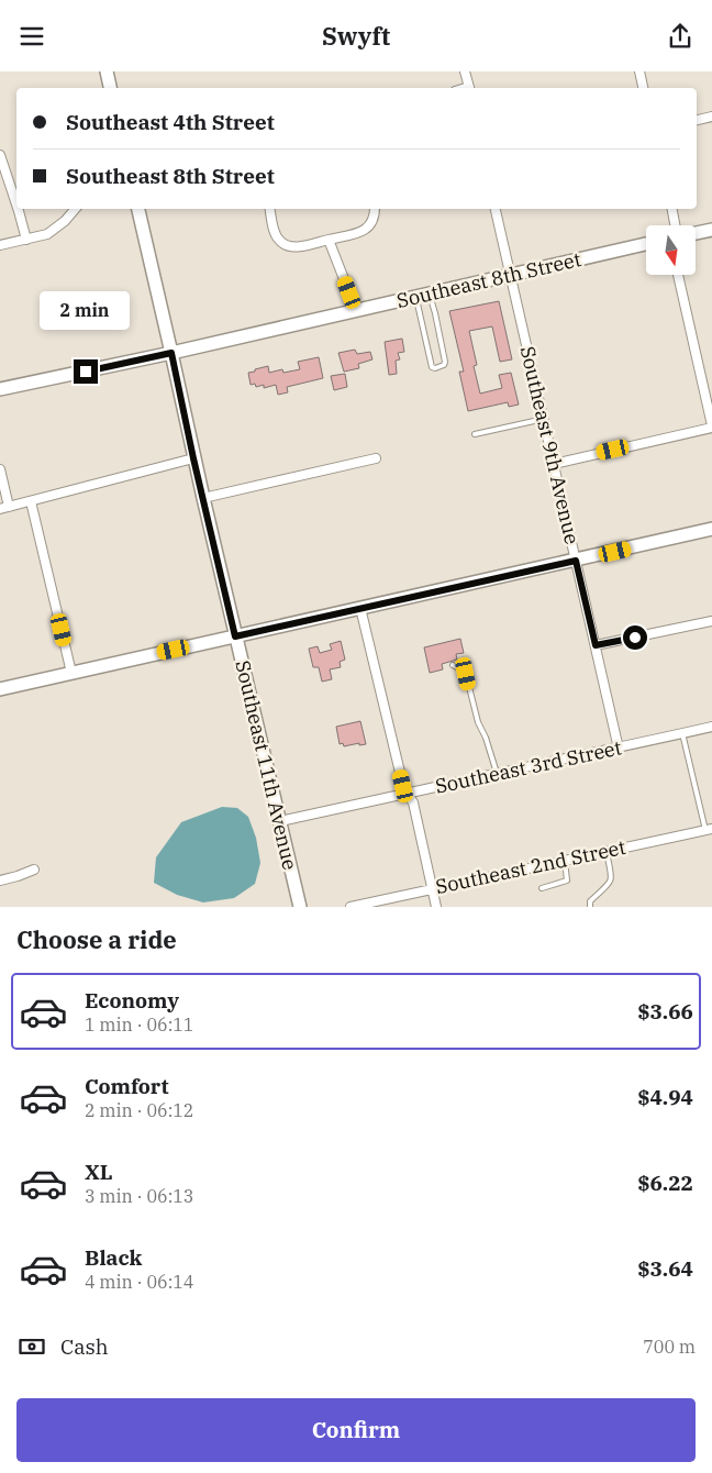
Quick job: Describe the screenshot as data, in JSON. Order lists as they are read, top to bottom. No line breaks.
{"streets":{"street":["Southeast 8th Street","Southeast 9th Avenue","Southeast 11th Avenue","Southeast 3rd Street","Southeast 2nd Street"]},"crossings":[["Southeast 8th Street","Southeast 9th Avenue"],["Southeast 8th Street","Southeast 11th Avenue"],["Southeast 9th Avenue","Southeast 3rd Street"],["Southeast 11th Avenue","Southeast 3rd Street"]],"north":"bottom","page":{"header":"Swyft","banner":["Southeast 4th Street","Southeast 8th Street"],"bubble":"2 min","heading":"Choose a ride","list":[{"name":"Economy","note":"1 min · 06:11","value":"$3.66"},{"name":"Comfort","note":"2 min · 06:12","value":"$4.94"},{"name":"XL","note":"3 min · 06:13","value":"$6.22"},{"name":"Black","note":"4 min · 06:14","value":"$3.64"}],"pay":["Cash","700 m"],"buttons":"Confirm"}}
